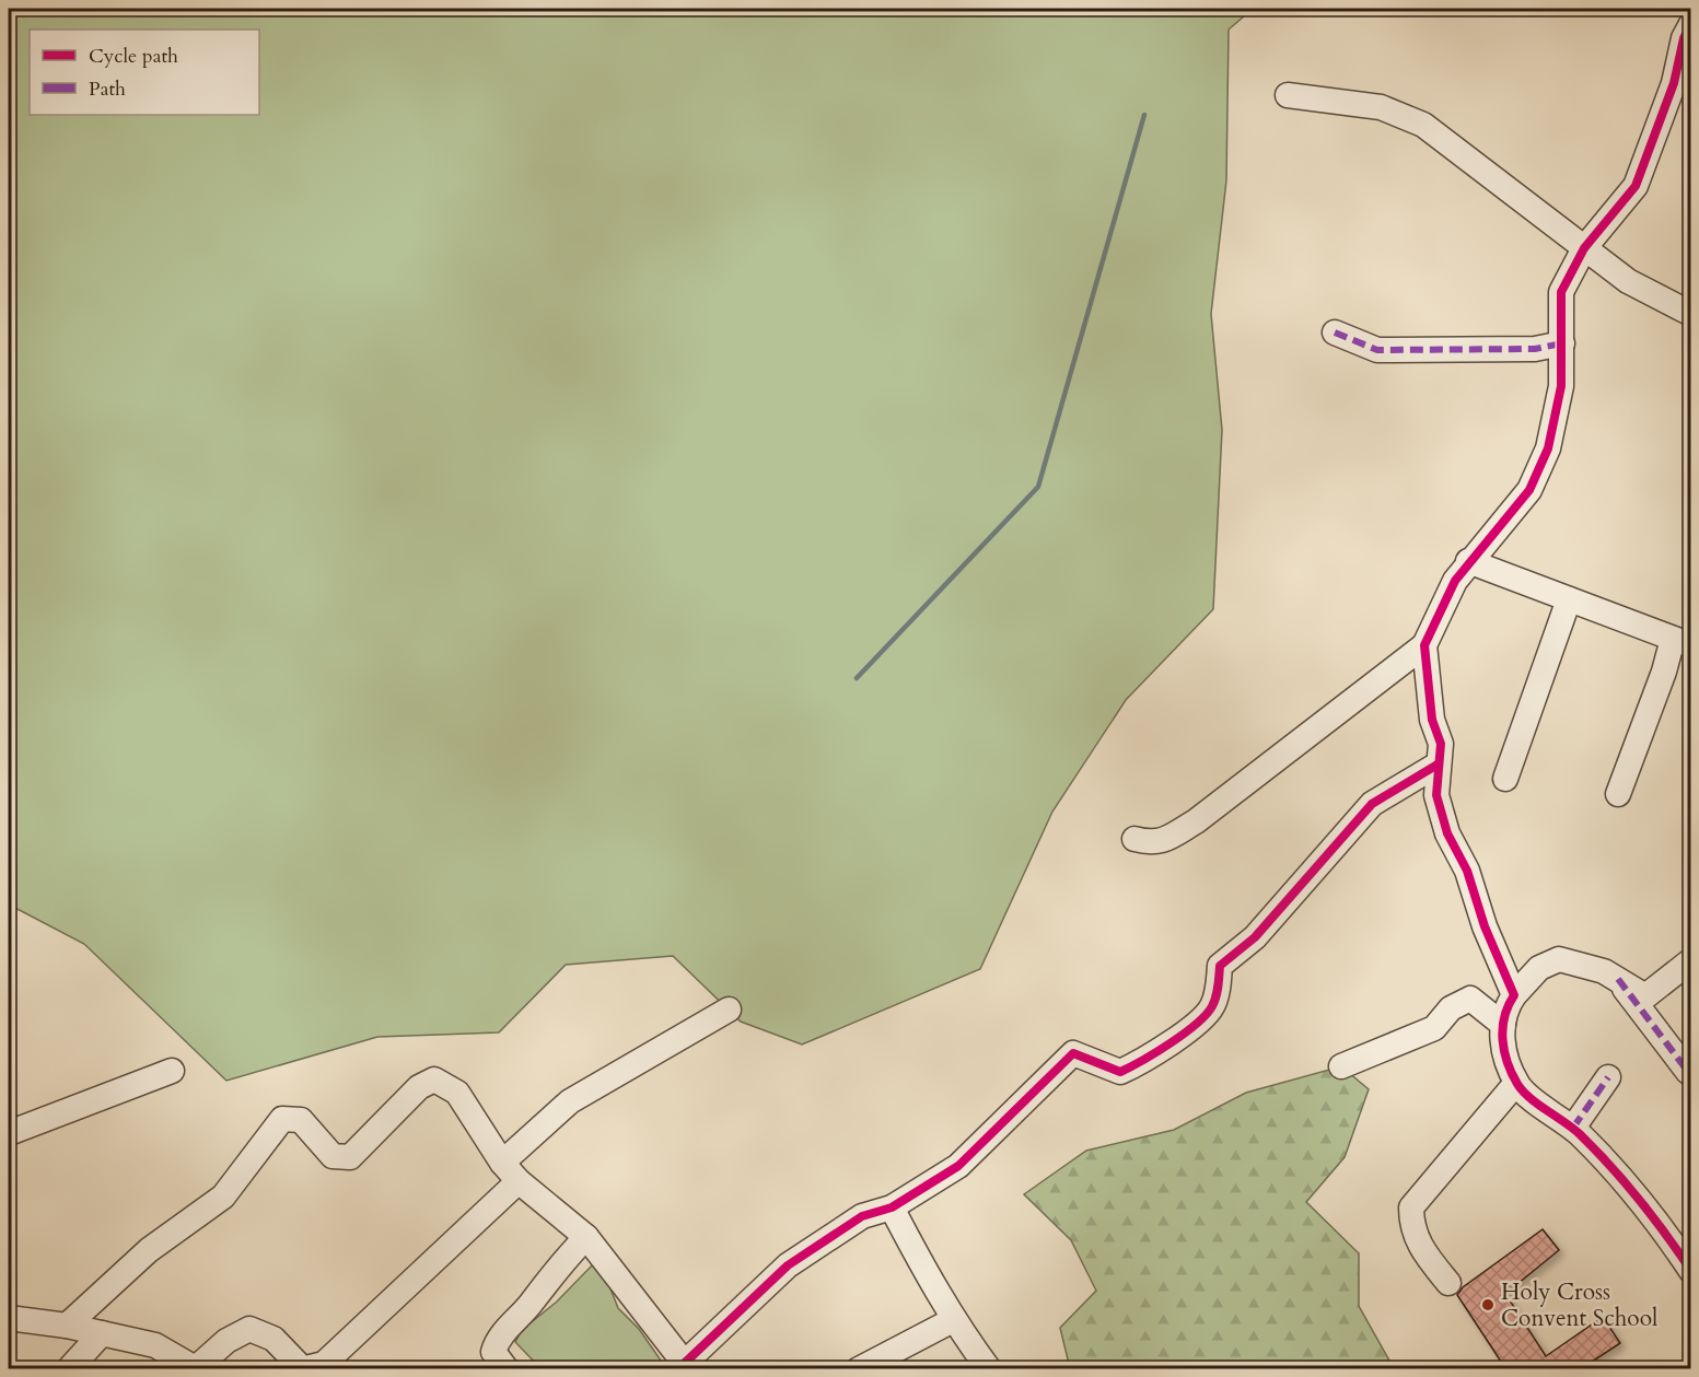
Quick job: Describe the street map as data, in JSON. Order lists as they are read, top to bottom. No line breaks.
{"places":["Holy Cross Convent School"],"legend":["Cycle path","Path"]}
